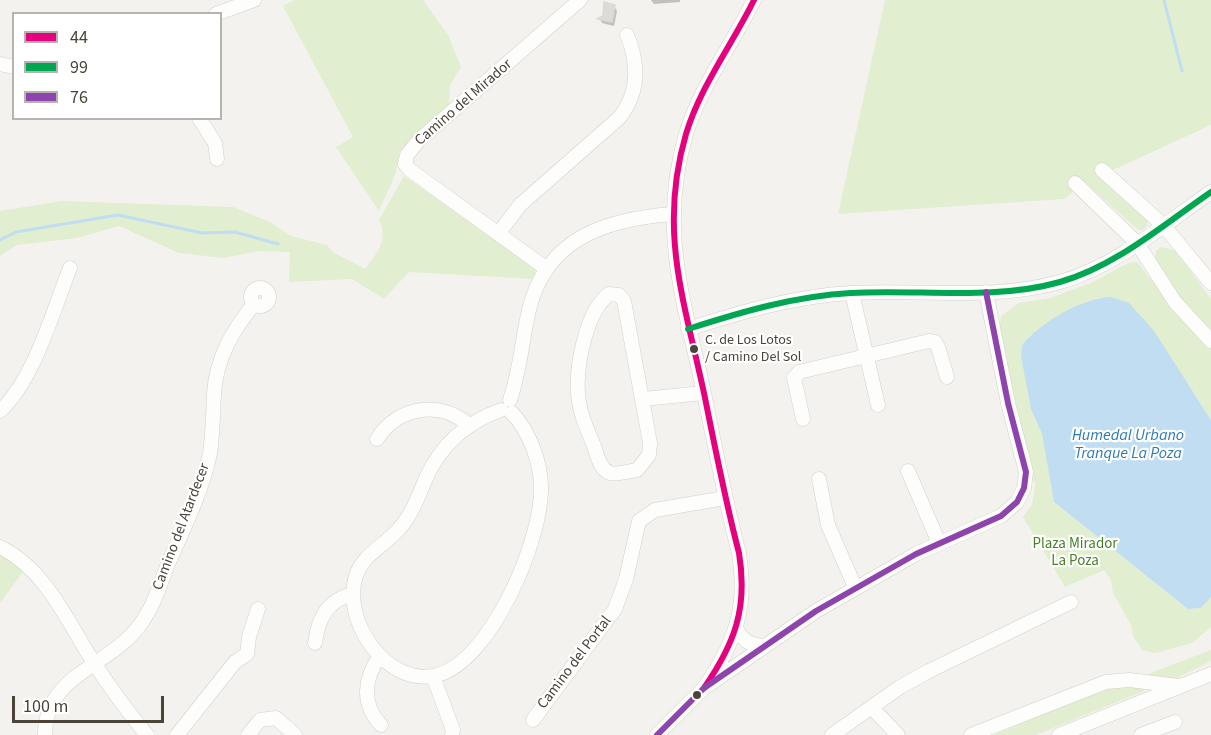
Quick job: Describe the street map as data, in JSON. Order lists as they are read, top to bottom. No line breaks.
{"streets":{"street":["Camino del Mirador","Camino del Atardecer","Camino del Portal"]},"water":["Humedal Urbano Tranque La Poza"],"parks":["Plaza Mirador La Poza"],"places":["C. de Los Lotos / Camino Del Sol"],"lines":["transit line 44","transit line 99","transit line 76"],"legend":["44","99","76"],"scale_bar":"100 m"}
